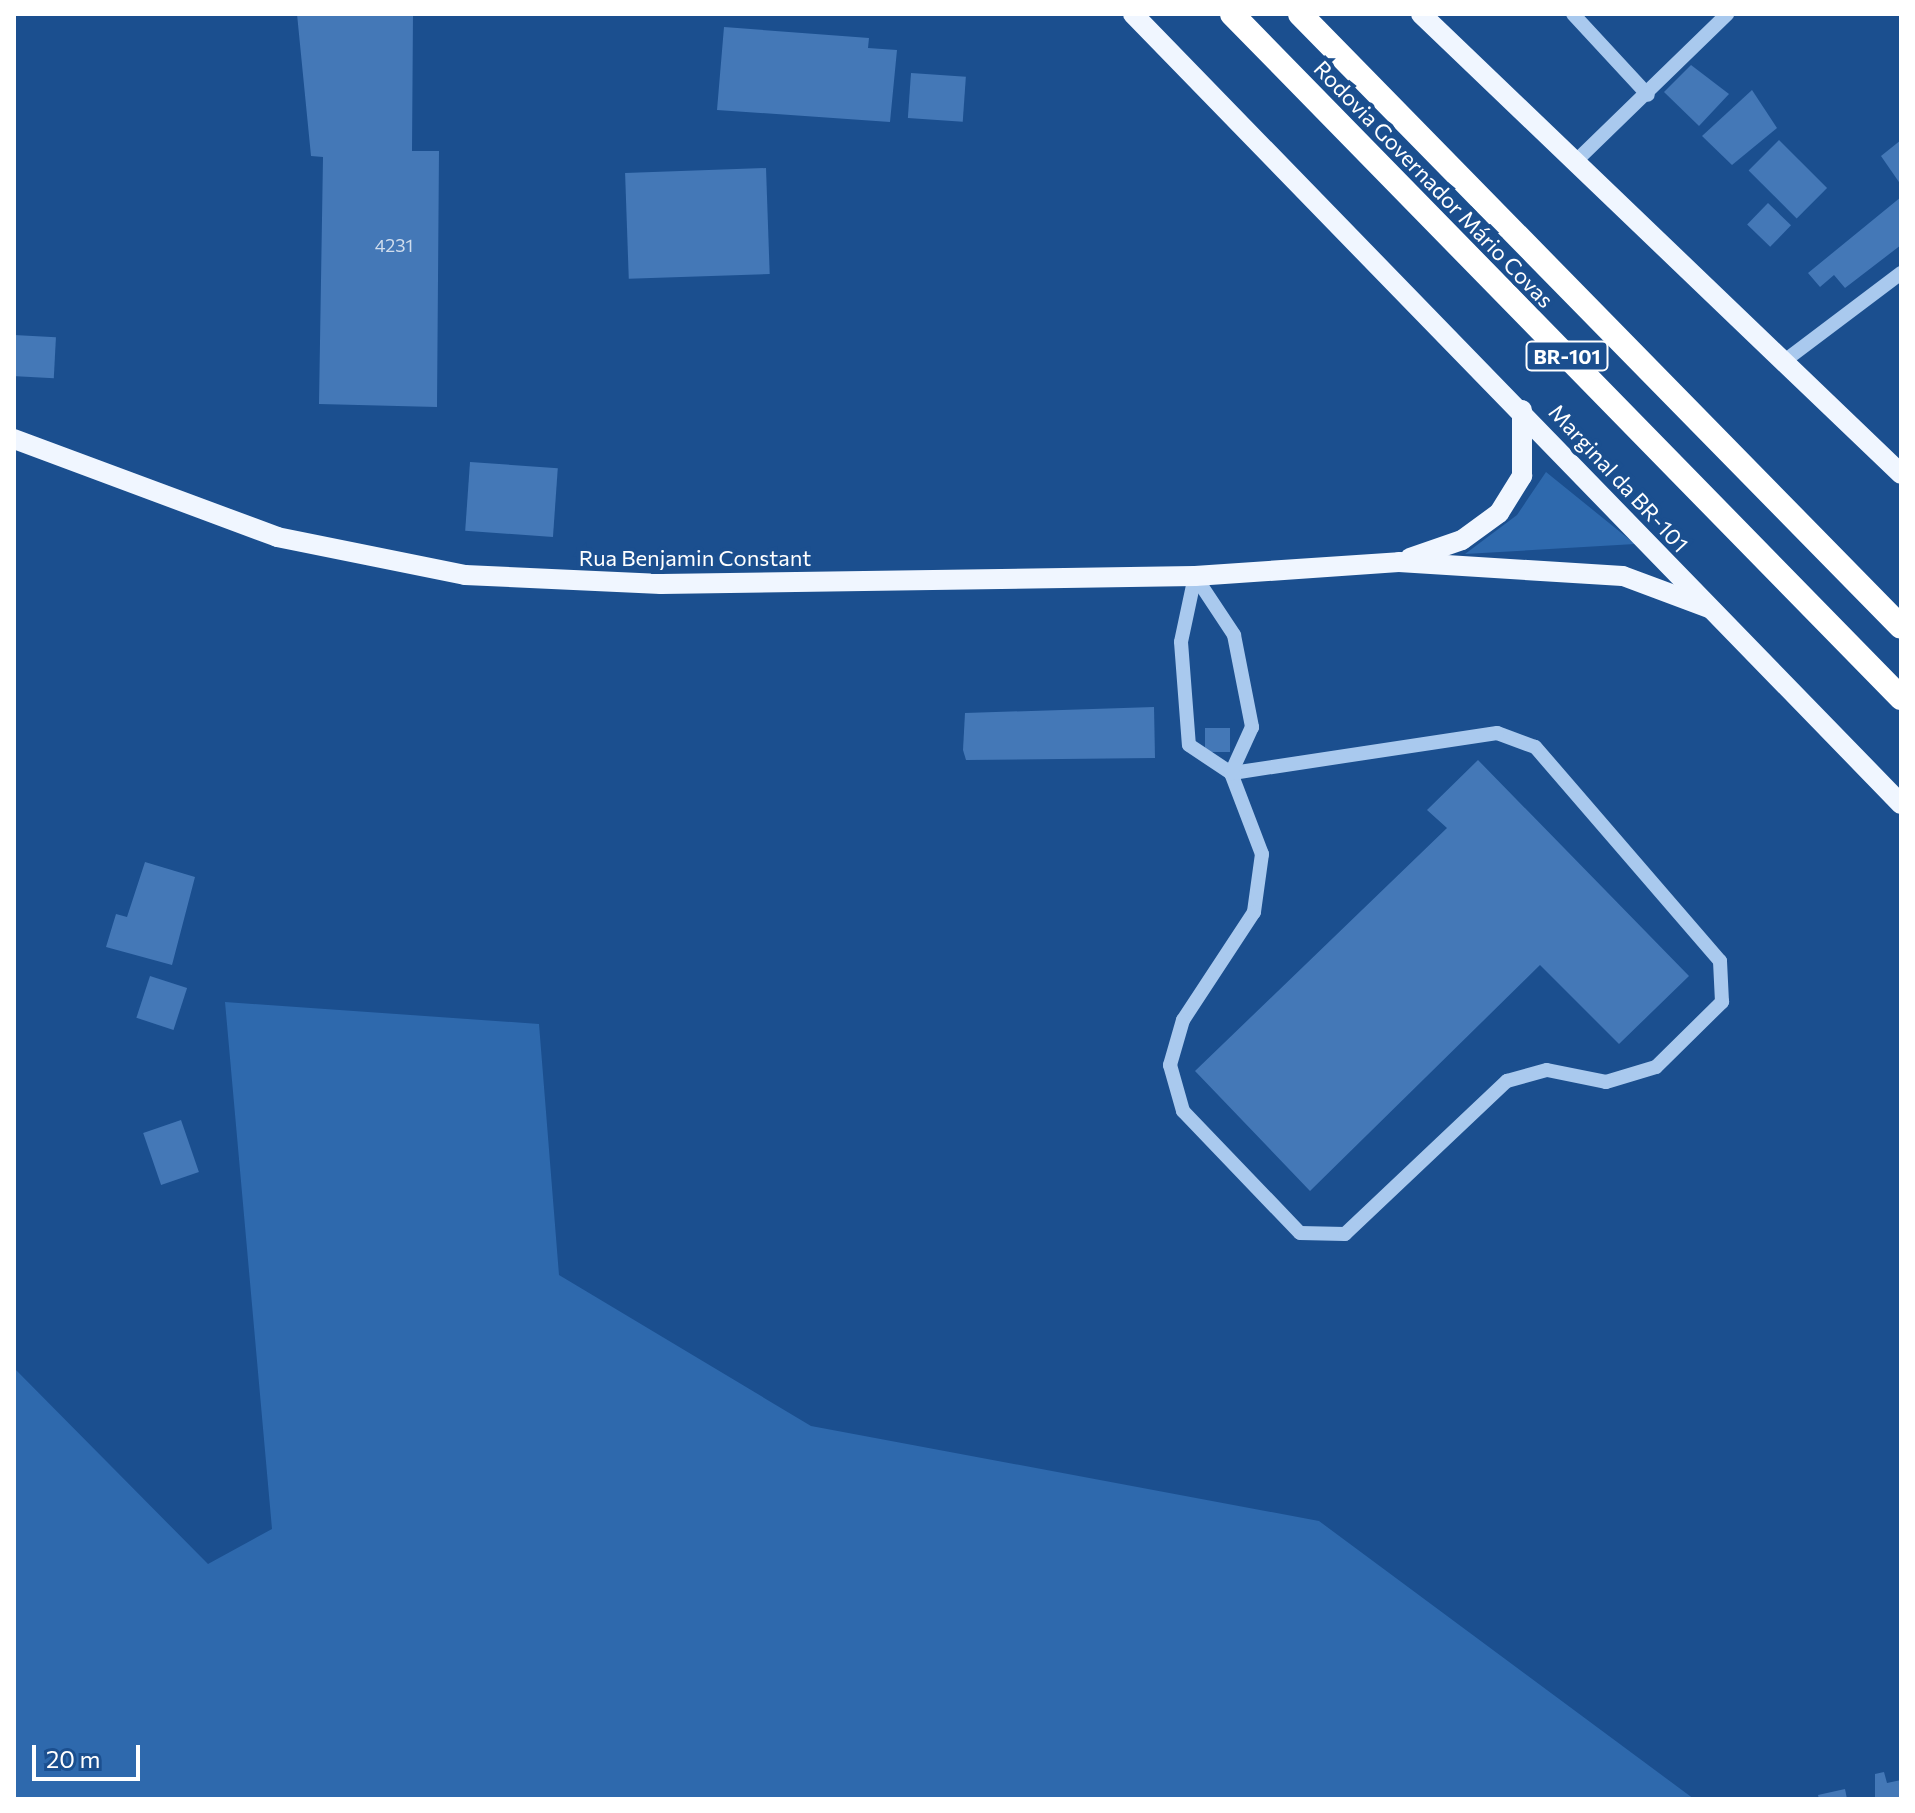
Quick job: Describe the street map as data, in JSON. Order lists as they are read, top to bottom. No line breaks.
{"streets":{"highway":["Rodovia Governador Mário Covas","BR-101"],"main road":["Marginal da BR-101","Rua Benjamin Constant"]},"crossings":[["Marginal da BR-101","Rua Benjamin Constant"]],"house_numbers":["4231"],"scale_bar":"20 m"}
